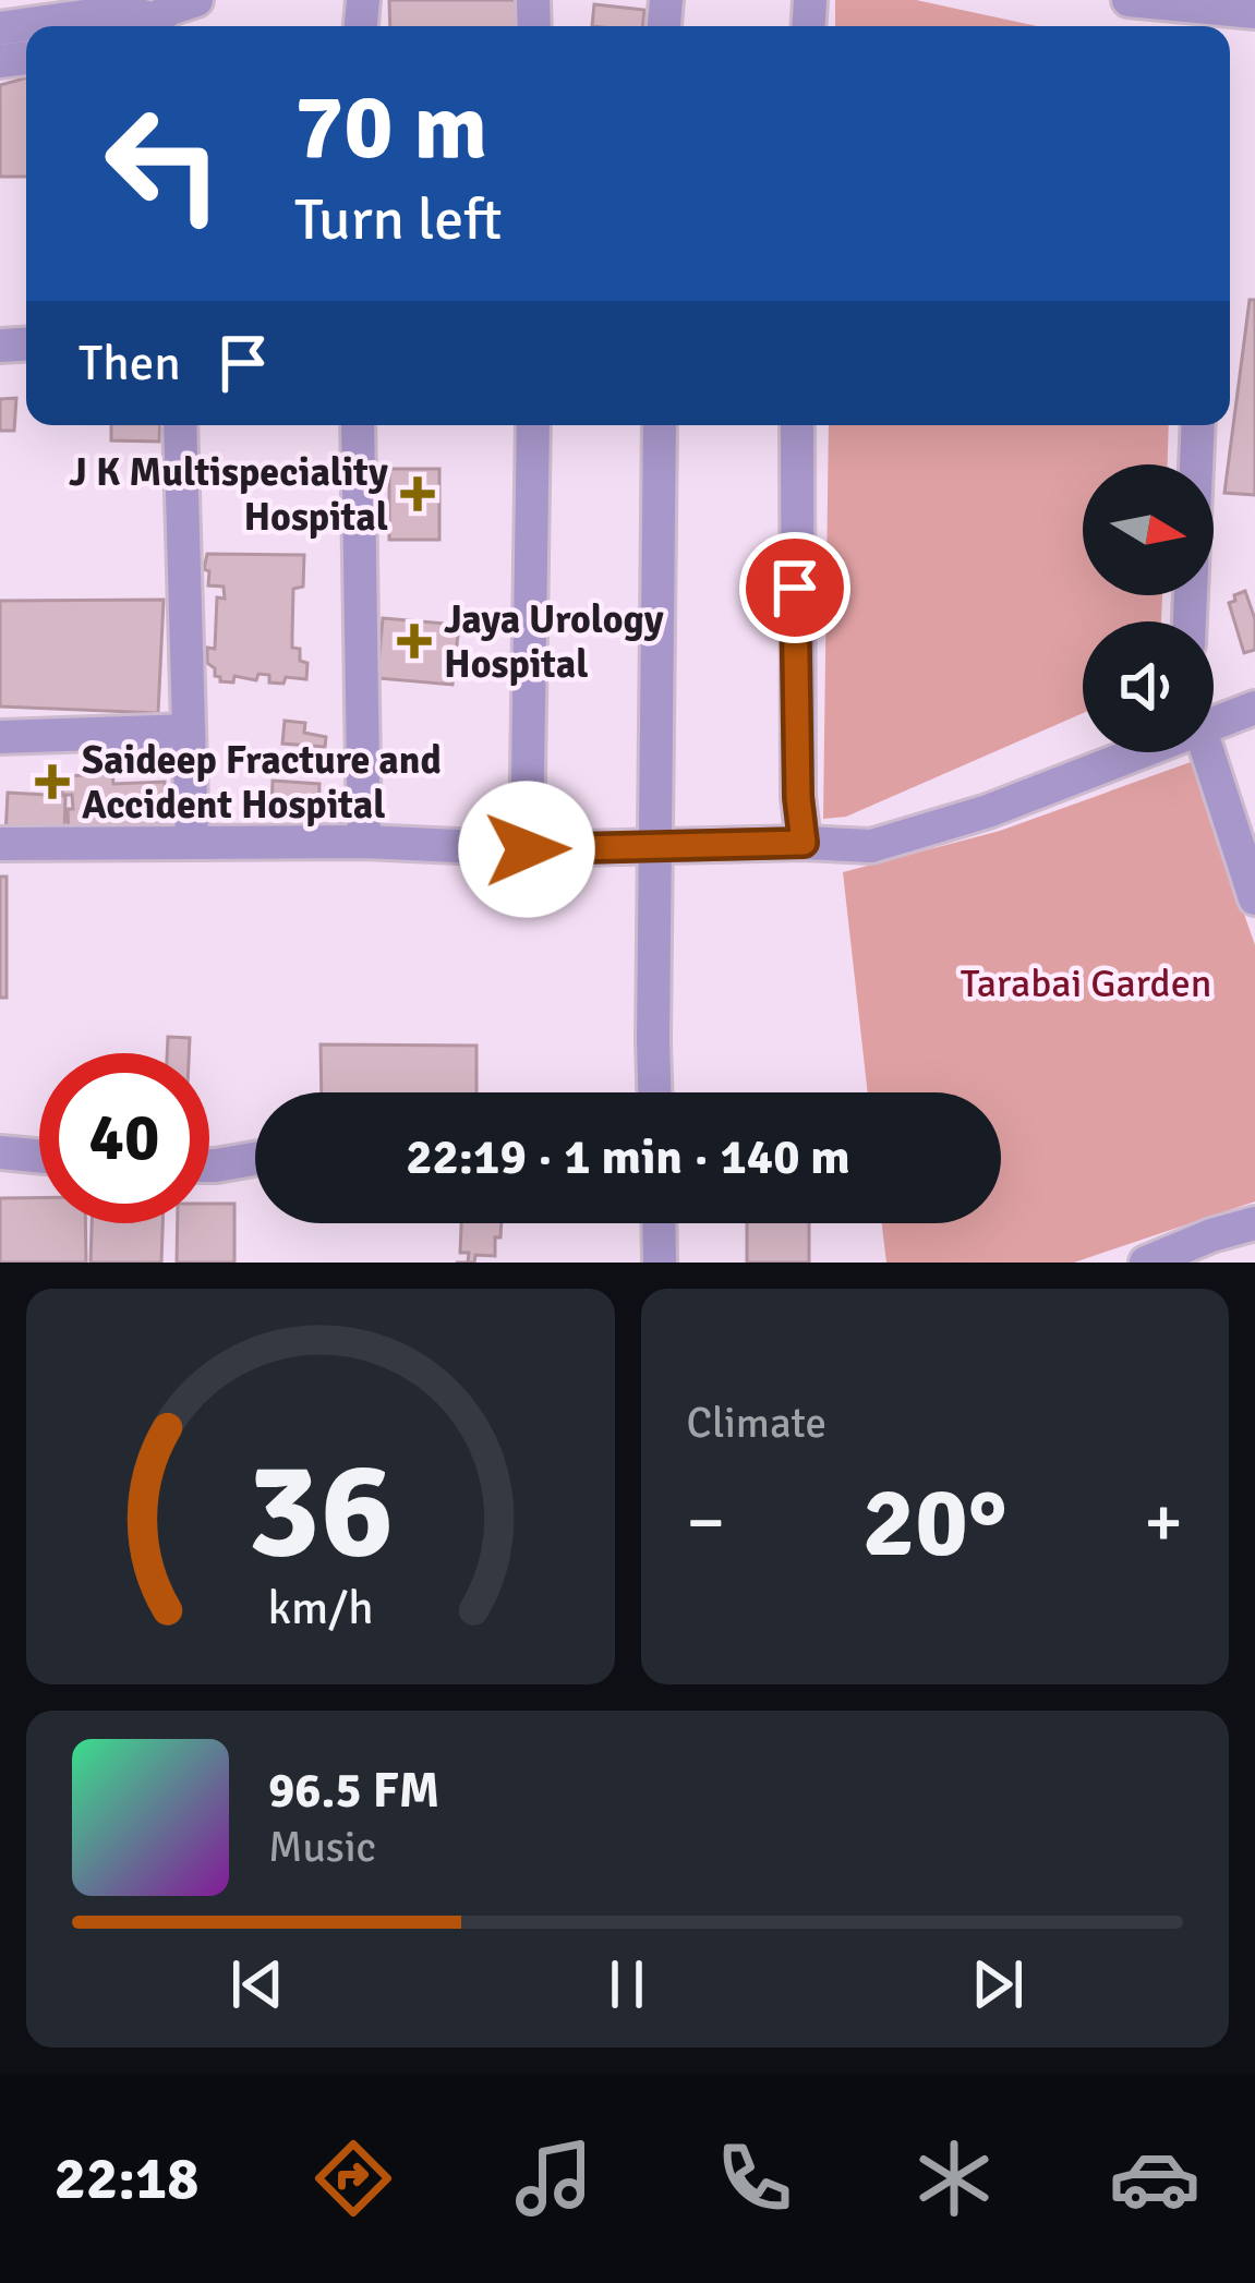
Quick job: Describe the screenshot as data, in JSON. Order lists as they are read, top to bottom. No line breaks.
{"parks":["Tarabai Garden"],"places":{"health":["J K Multispeciality Hospital","Jaya Urology Hospital","Saideep Fracture and Accident Hospital"]},"north":"right","page":{"turn":["70 m","Turn left"],"then":"Then","limit":"40","trip":"22:19 · 1 min · 140 m","tile":"Climate","heat":["−","20°","+"],"song":["96.5 FM","Music"],"tabs":"22:18","gauge":["36","km/h"]}}
